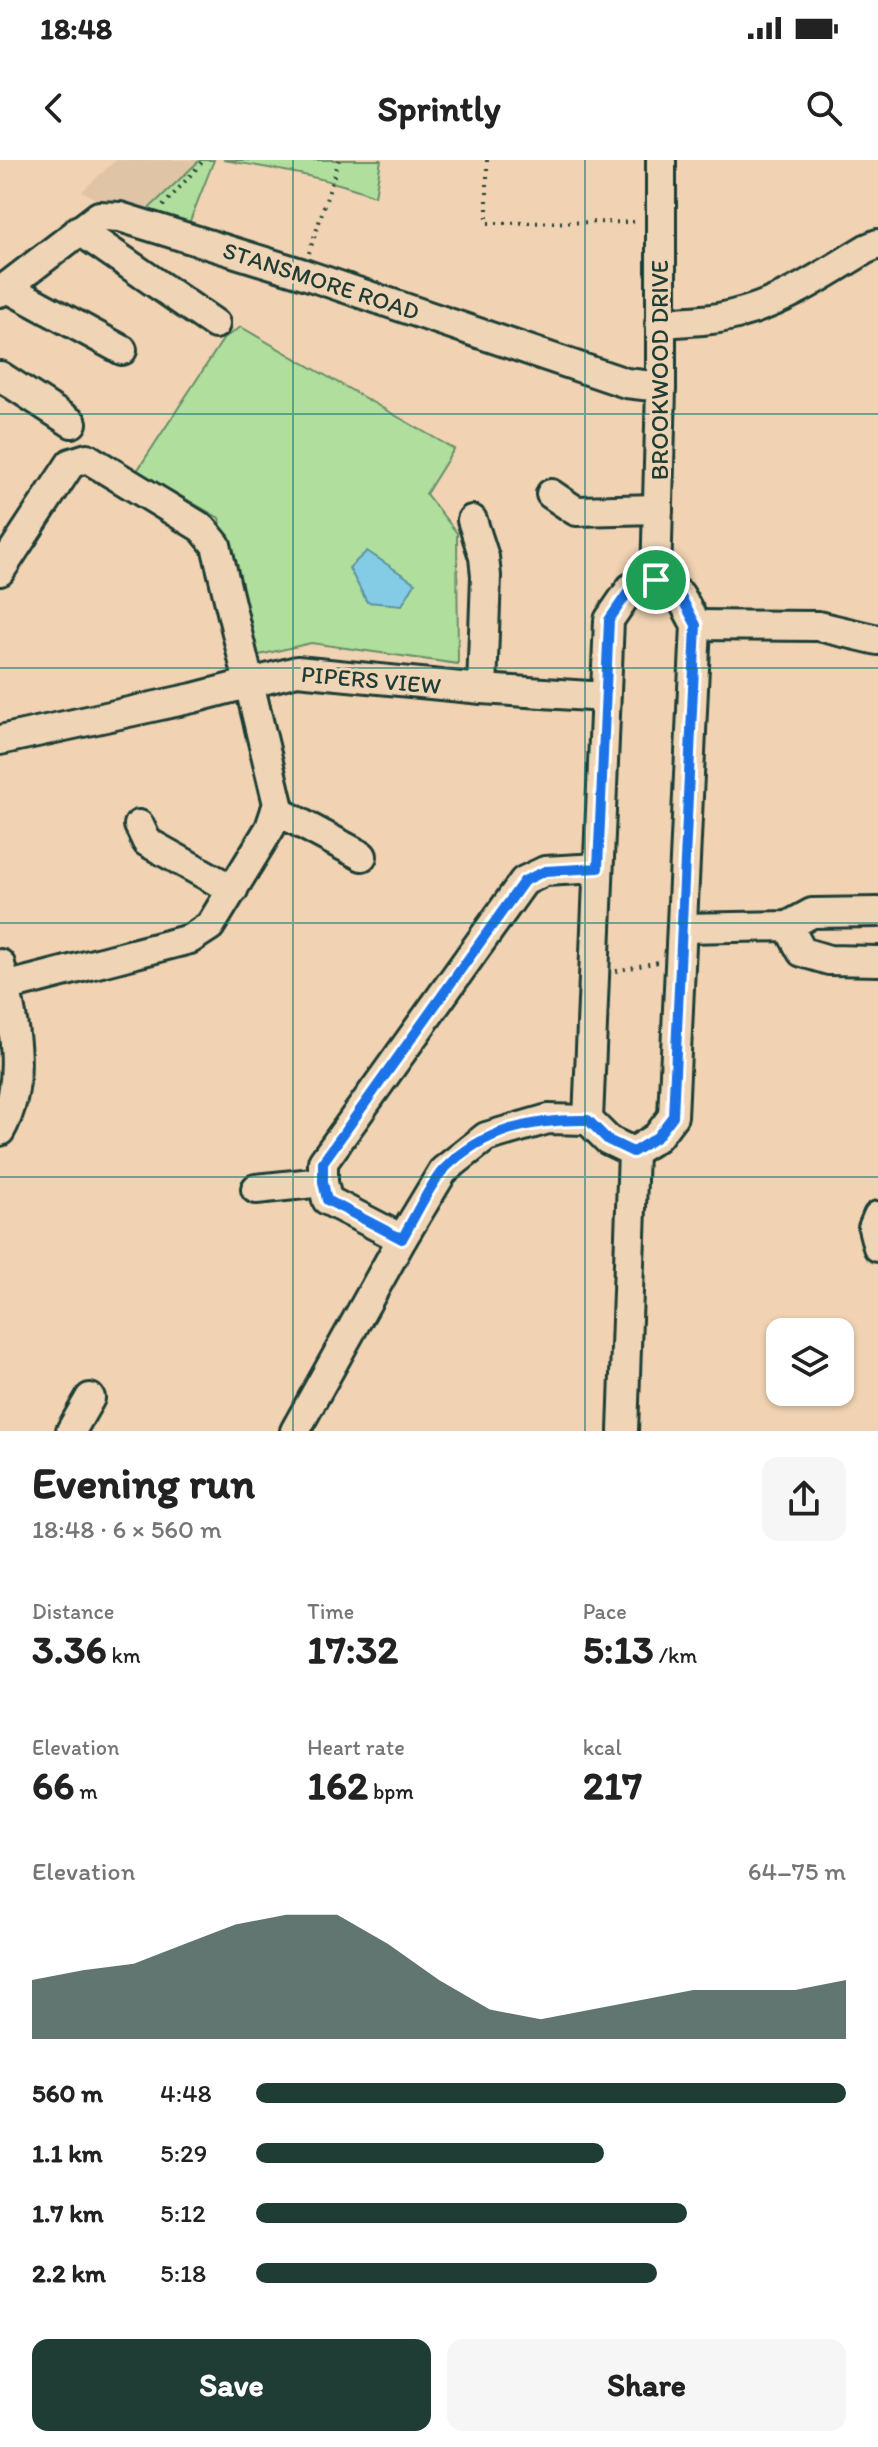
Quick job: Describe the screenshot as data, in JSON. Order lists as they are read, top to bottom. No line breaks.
{"streets":{"street":["STANSMORE ROAD","BROOKWOOD DRIVE","PIPERS VIEW"]},"crossings":[["STANSMORE ROAD","BROOKWOOD DRIVE"]],"page":{"status":"18:48","header":"Sprintly","heading":["Evening run","18:48 · 6 × 560 m"],"stats":[["Distance","3.36 km"],["Time","17:32"],["Pace","5:13 /km"],["Elevation","66 m"],["Heart rate","162 bpm"],["kcal","217"]],"chart":["Elevation","64–75 m"],"list":[{"name":"560 m","note":"4:48"},{"name":"1.1 km","note":"5:29"},{"name":"1.7 km","note":"5:12"},{"name":"2.2 km","note":"5:18"}],"buttons":["Save","Share"]}}
